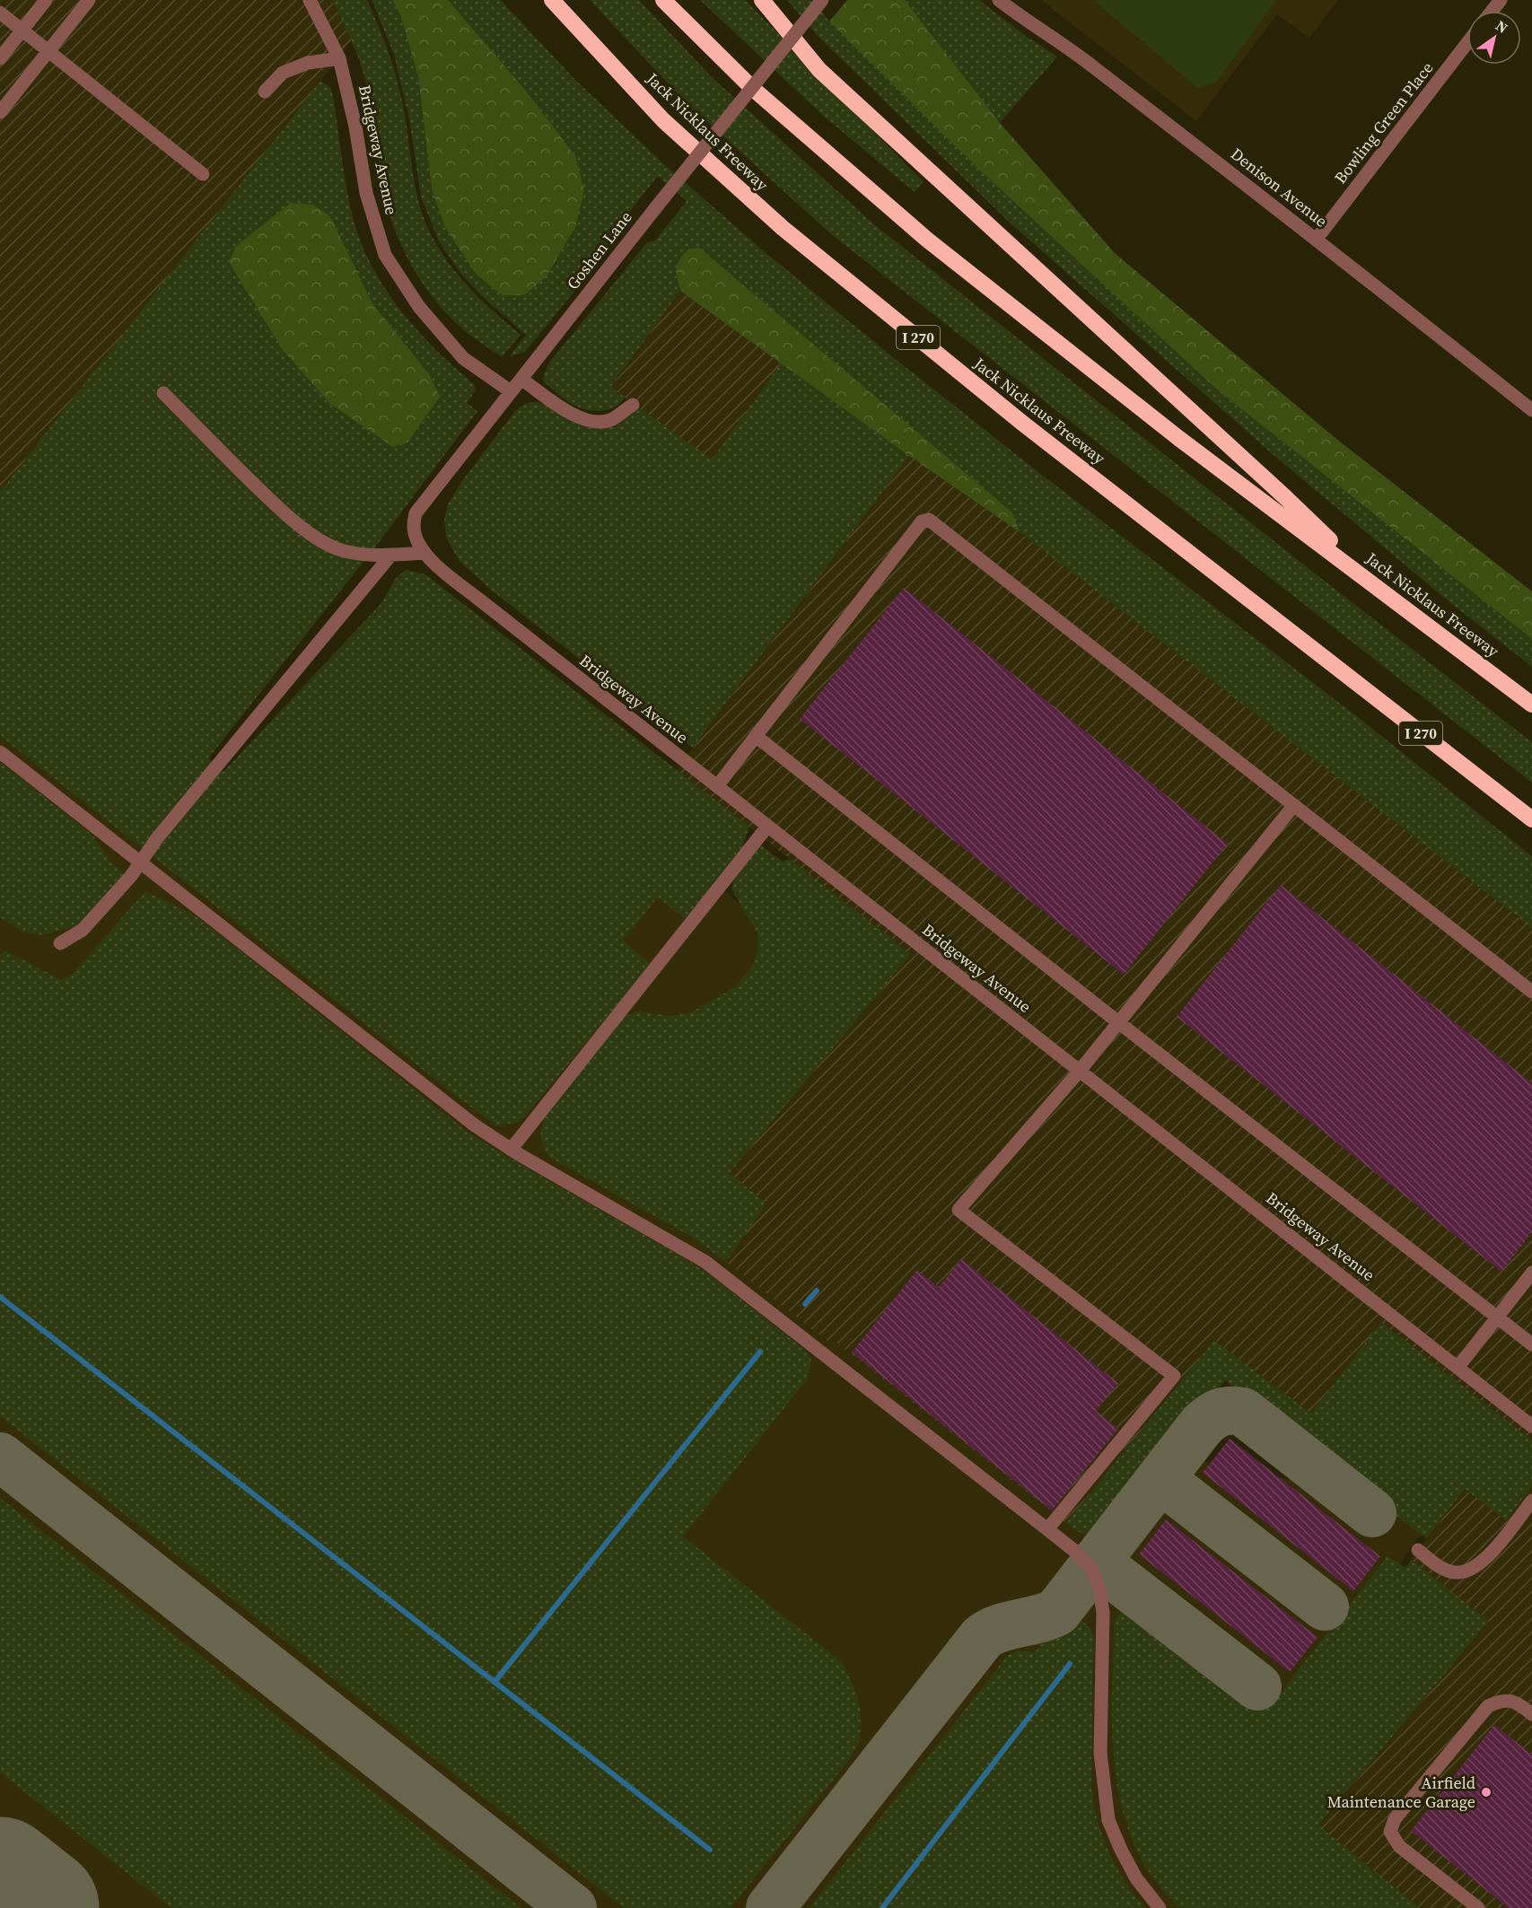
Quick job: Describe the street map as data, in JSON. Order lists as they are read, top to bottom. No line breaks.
{"streets":{"highway":["Jack Nicklaus Freeway","I 270"],"street":["Bowling Green Place","Bridgeway Avenue","Denison Avenue","Goshen Lane"]},"crossings":[["Bowling Green Place","Denison Avenue"],["Bridgeway Avenue","Goshen Lane"]],"places":["Airfield Maintenance Garage"],"north":"top right"}
